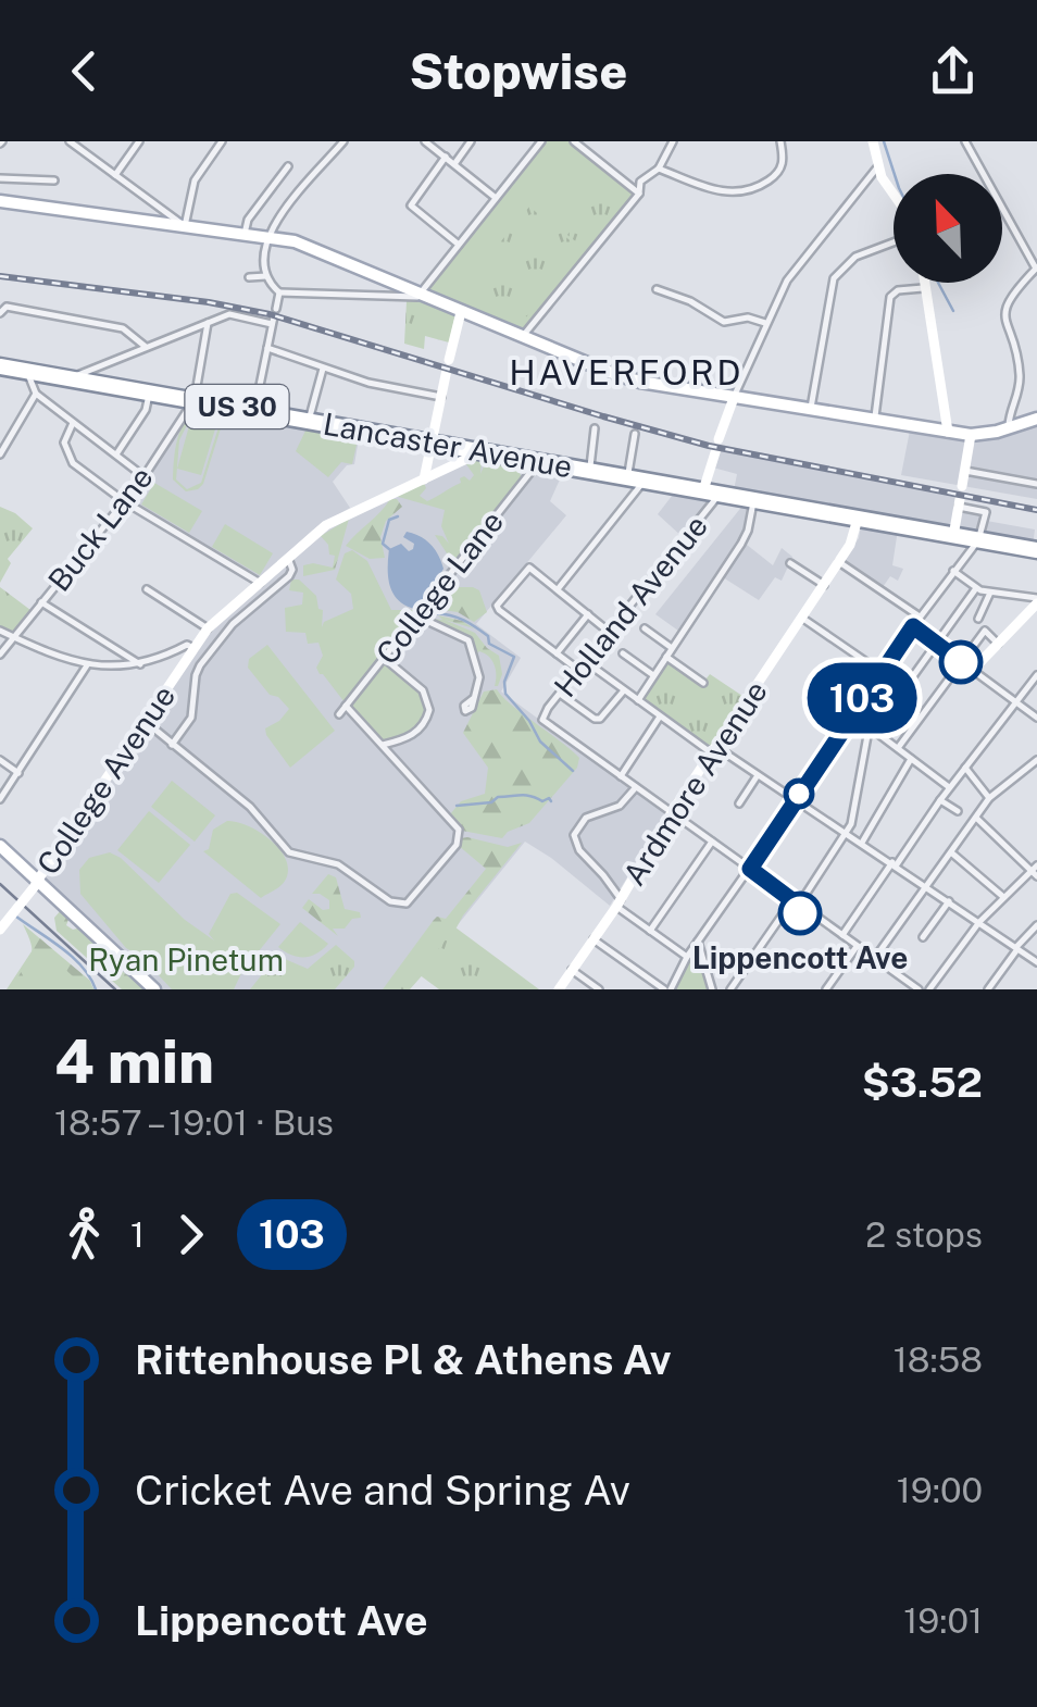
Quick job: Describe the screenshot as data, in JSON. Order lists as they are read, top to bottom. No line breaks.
{"streets":{"highway":["US 30","Lancaster Avenue"],"street":["Buck Lane","College Lane","Holland Avenue","College Avenue","Ardmore Avenue"]},"crossings":[["US 30","Lancaster Avenue"],["US 30","Holland Avenue"],["US 30","Ardmore Avenue"],["Lancaster Avenue","Buck Lane"],["Lancaster Avenue","College Lane"],["Lancaster Avenue","Holland Avenue"],["Lancaster Avenue","College Avenue"]],"districts":["HAVERFORD"],"parks":["Ryan Pinetum"],"places":["Lippencott Ave"],"lines":["bus line 103"],"north":"top left","page":{"header":"Stopwise","on_map":"103","heading":["4 min","18:57 – 19:01 · Bus","$3.52"],"legs":["1","103","2 stops"],"list":[{"name":"Rittenhouse Pl & Athens Av","value":"18:58"},{"name":"Cricket Ave and Spring Av","value":"19:00"},{"name":"Lippencott Ave","value":"19:01"}]}}
